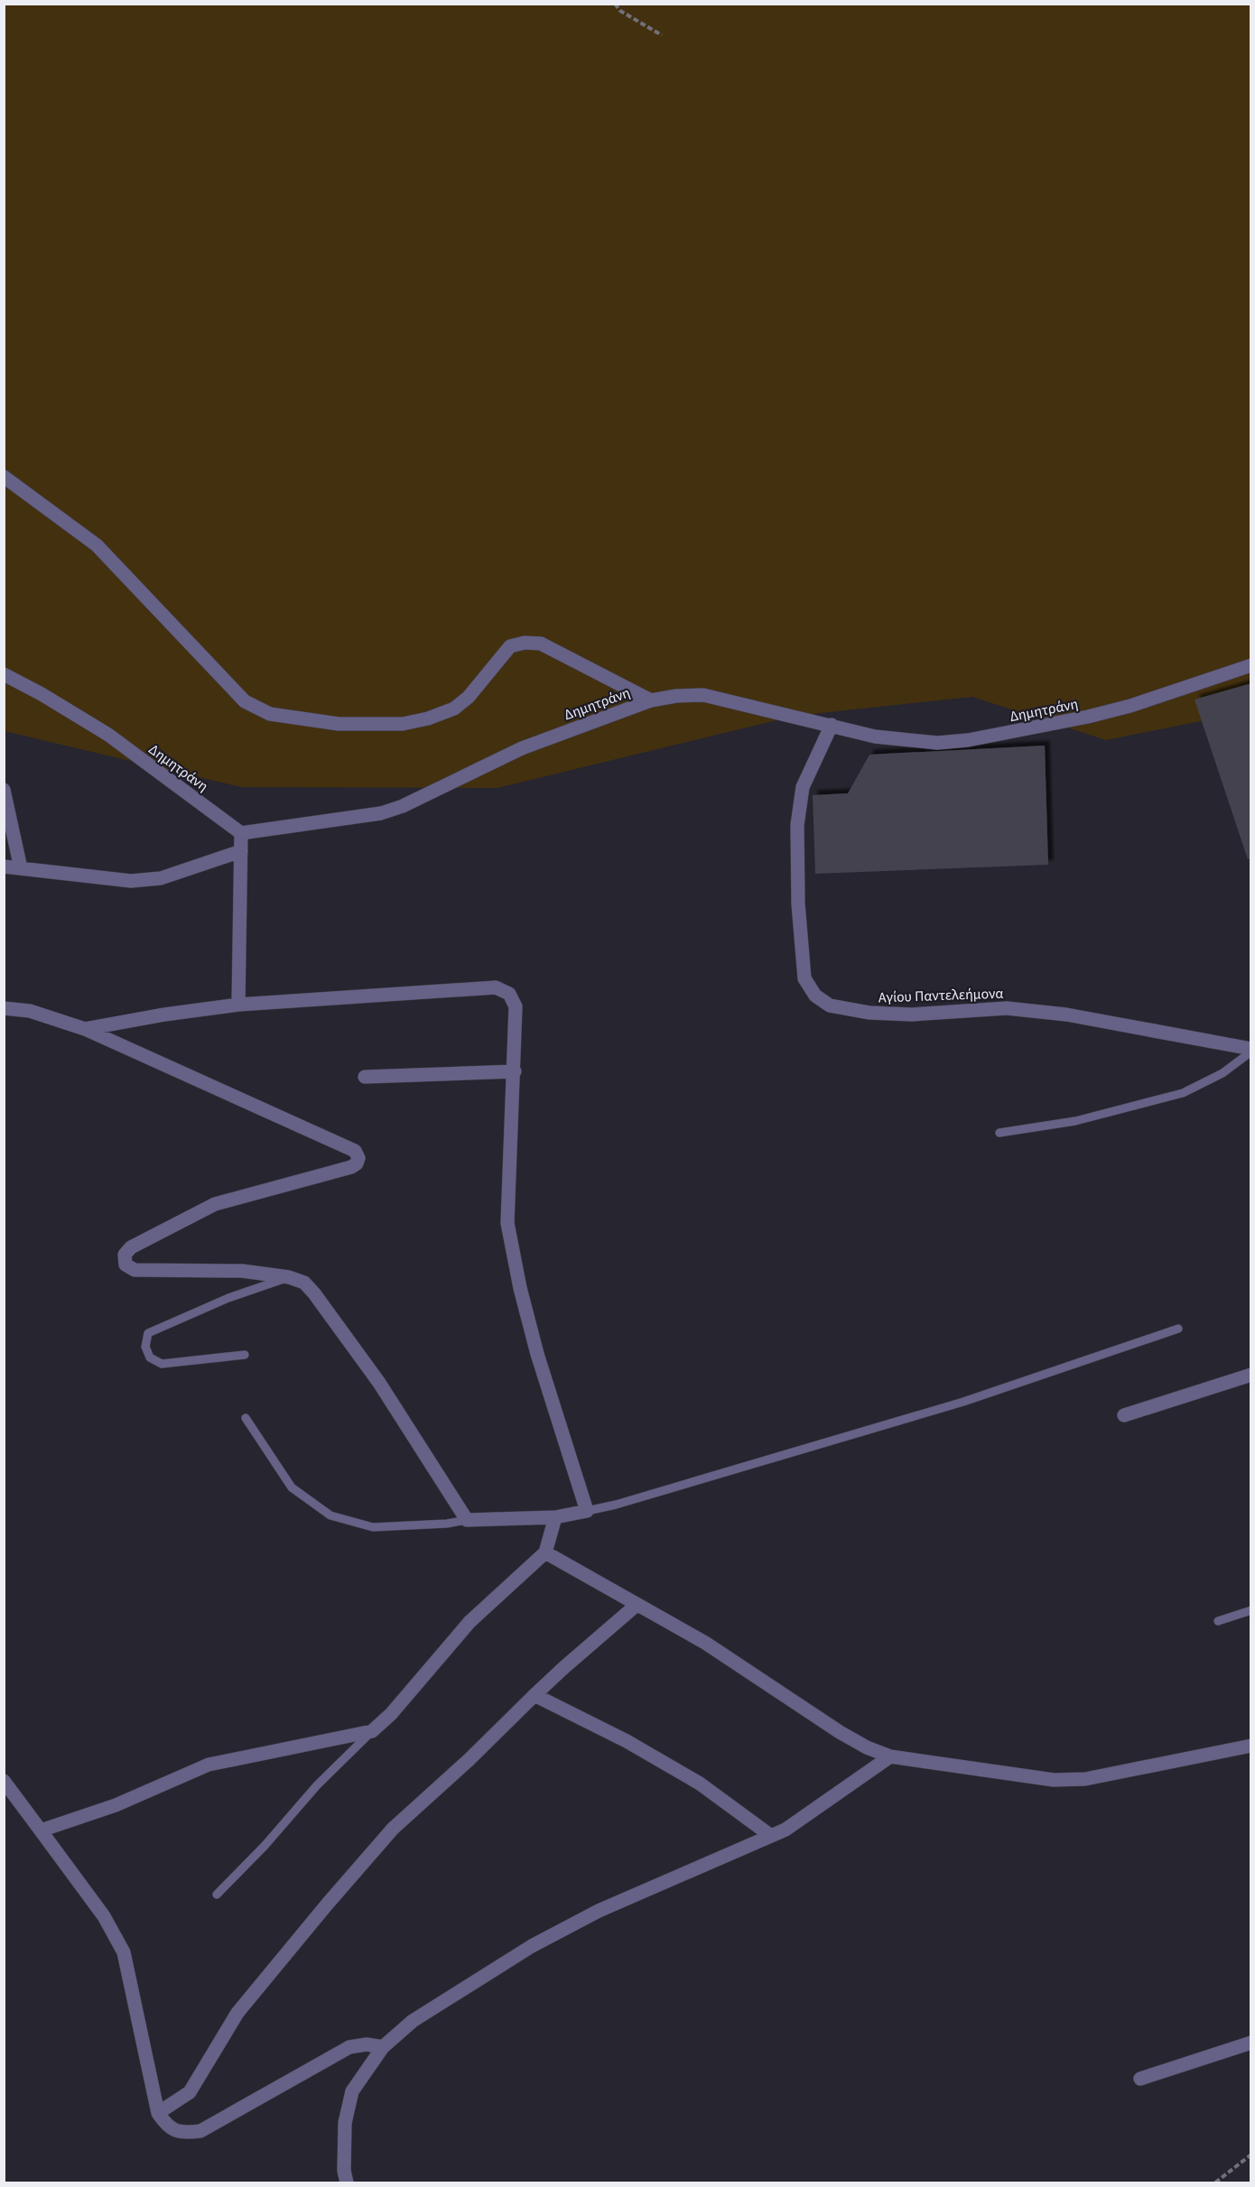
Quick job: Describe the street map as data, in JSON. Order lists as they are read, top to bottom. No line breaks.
{"streets":{"street":["Δημητράνη","Αγίου Παντελεήμονα"]},"crossings":[["Δημητράνη","Αγίου Παντελεήμονα"]]}
